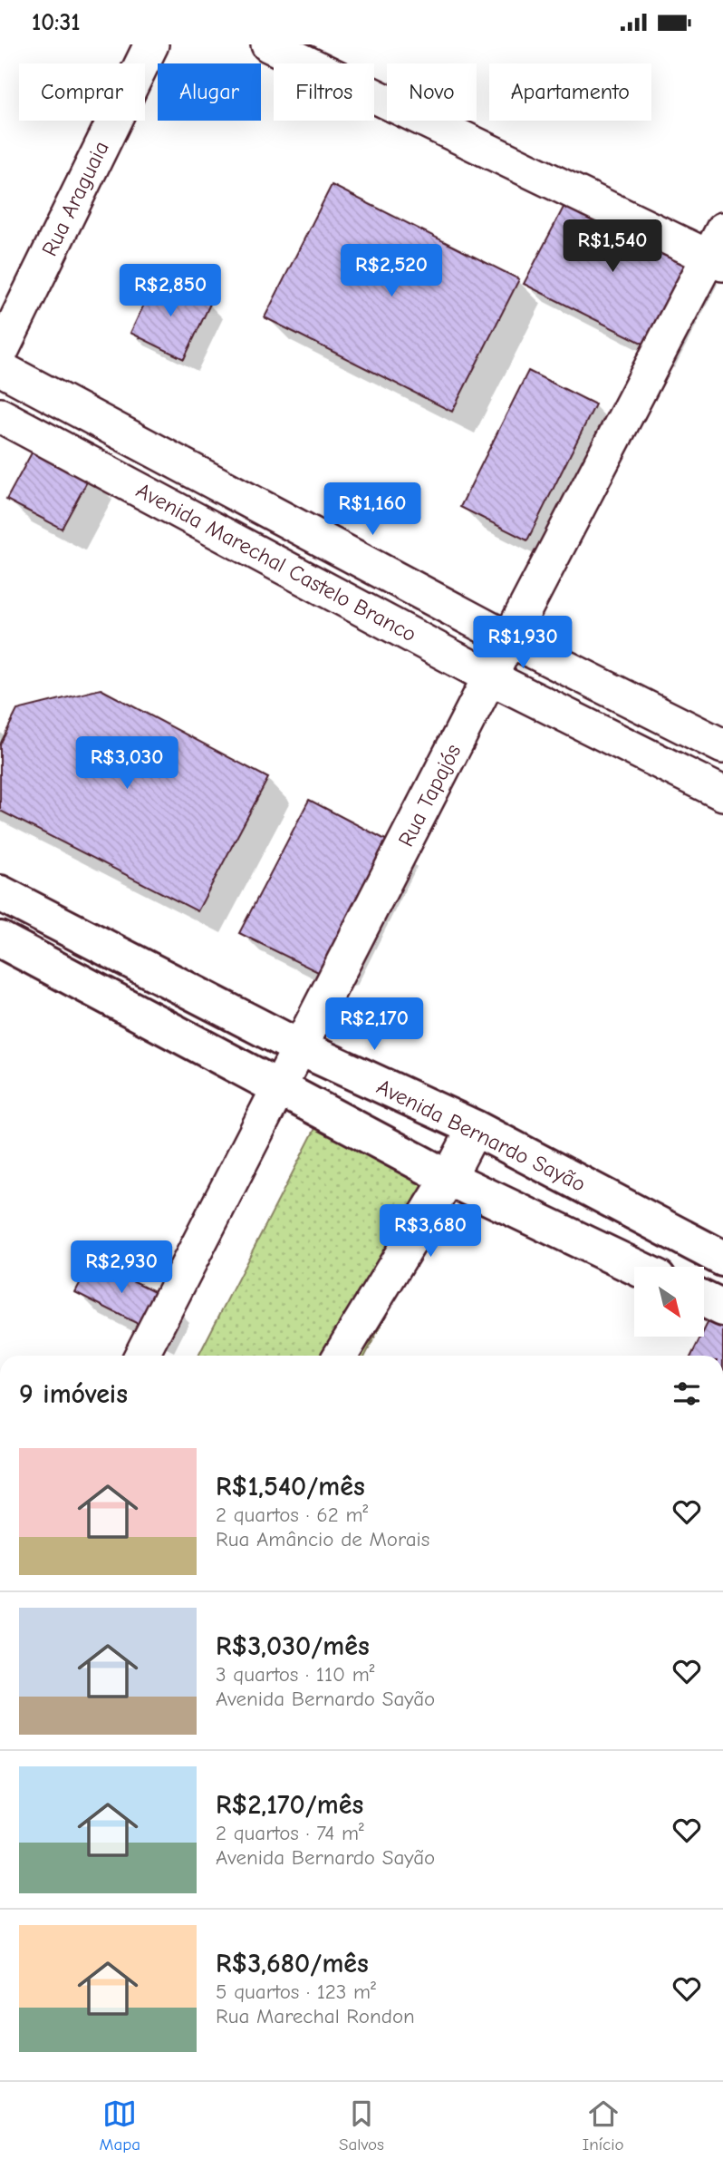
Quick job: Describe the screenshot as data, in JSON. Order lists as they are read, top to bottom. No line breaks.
{"streets":{"main road":["Avenida Bernardo Sayão"],"street":["Rua Araguaia","Avenida Marechal Castelo Branco","Rua Tapajós"]},"crossings":[["Avenida Marechal Castelo Branco","Rua Tapajós"],["Rua Tapajós","Avenida Bernardo Sayão"]],"north":"bottom right","page":{"status":"10:31","chip":["Comprar","Alugar","Filtros","Novo","Apartamento"],"price":["R$1,540","R$2,520","R$2,850","R$1,160","R$1,930","R$3,030","R$2,170","R$3,680","R$2,930"],"heading":"9 imóveis","list":[{"name":"R$1,540/mês","note":"2 quartos · 62 m² · Rua Amâncio de Morais"},{"name":"R$3,030/mês","note":"3 quartos · 110 m² · Avenida Bernardo Sayão"},{"name":"R$2,170/mês","note":"2 quartos · 74 m² · Avenida Bernardo Sayão"},{"name":"R$3,680/mês","note":"5 quartos · 123 m² · Rua Marechal Rondon"}],"tabs":["Mapa","Salvos","Início"]}}
